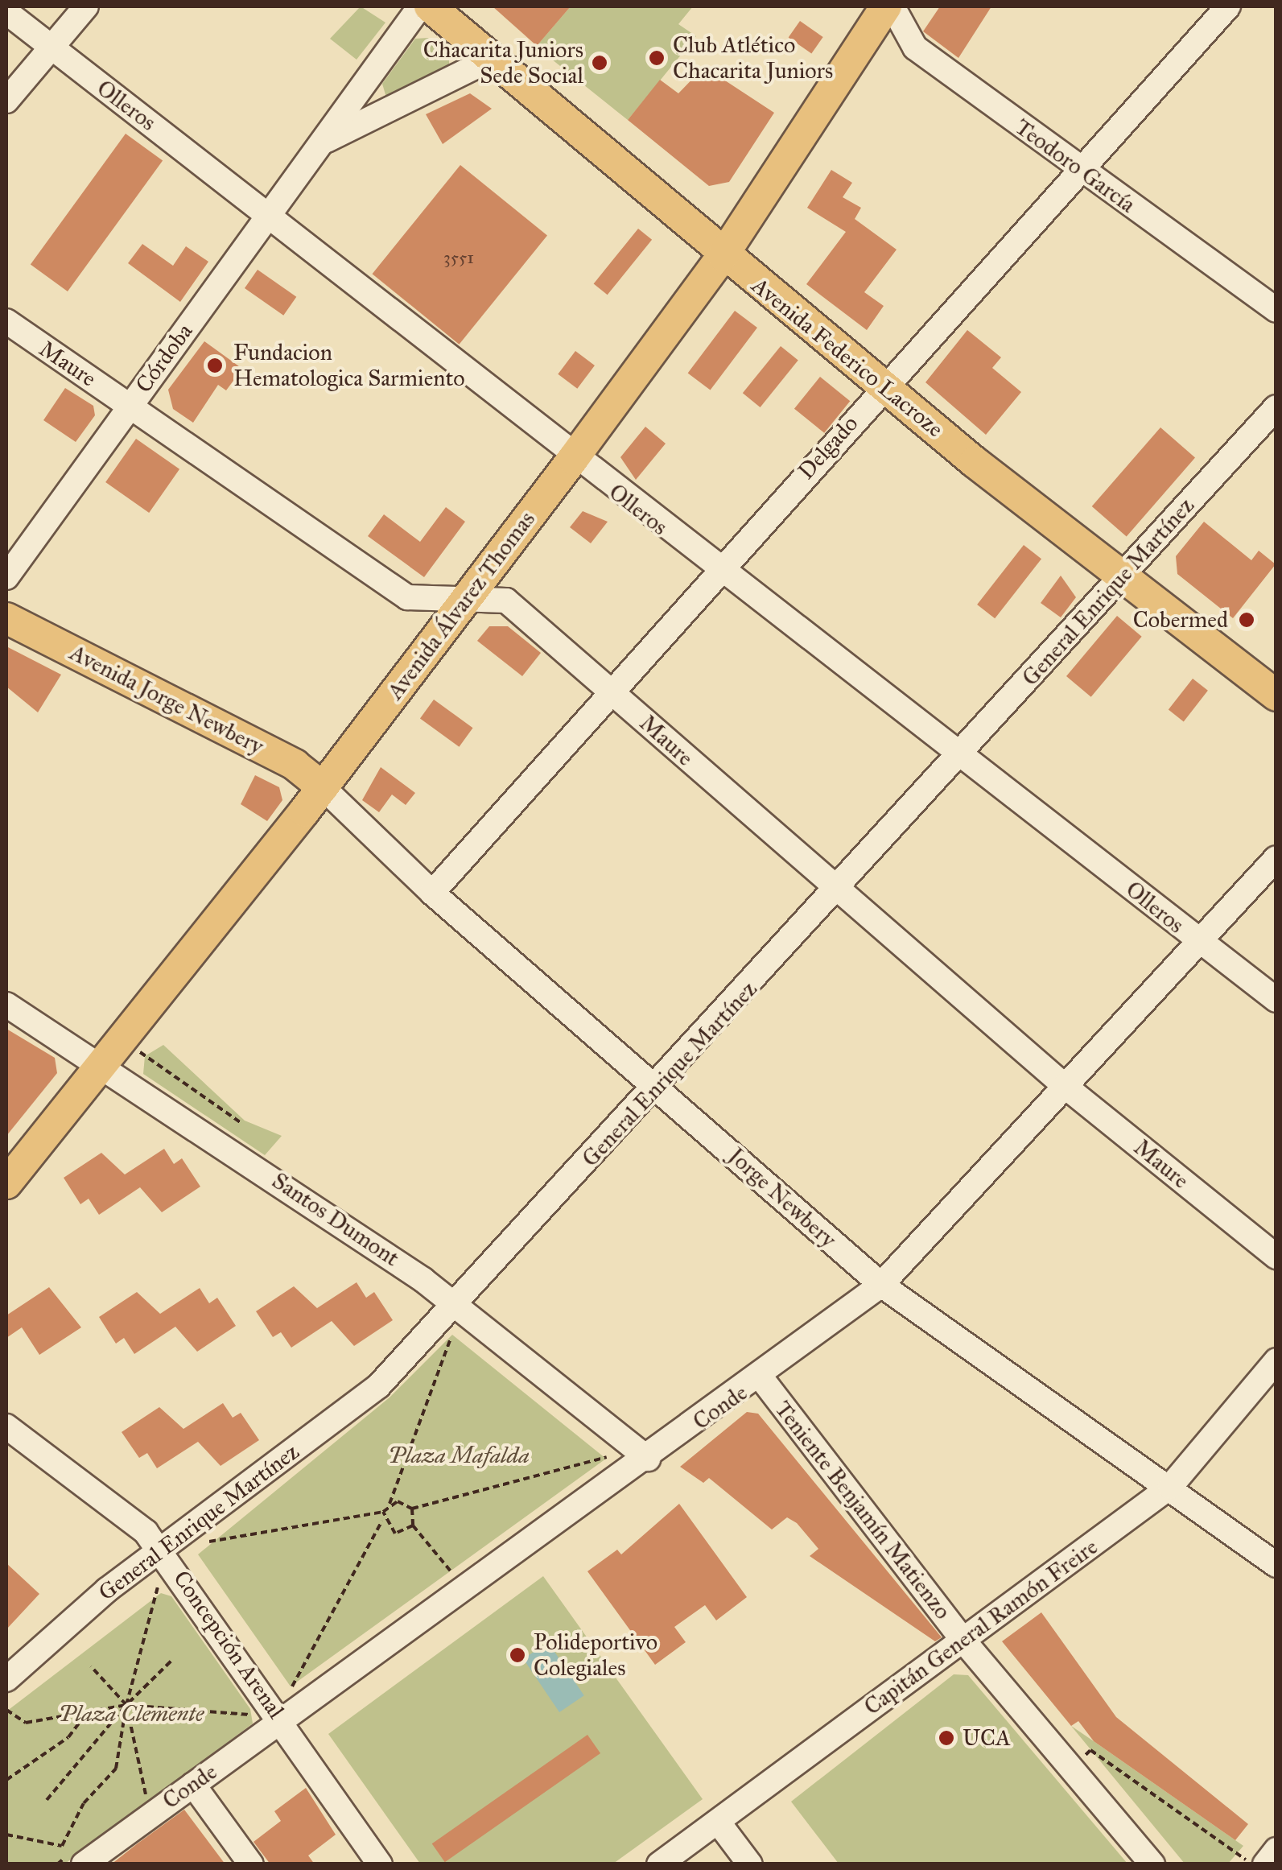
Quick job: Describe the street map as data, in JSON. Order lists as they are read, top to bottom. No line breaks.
{"streets":{"main road":["Avenida Federico Lacroze","Avenida Álvarez Thomas","Avenida Jorge Newbery"],"street":["Olleros","Teodoro García","Córdoba","Maure","Delgado","General Enrique Martínez","Jorge Newbery","Santos Dumont","Conde","Teniente Benjamín Matienzo","Capitán General Ramón Freire","Concepción Arenal"]},"crossings":[["Olleros","Córdoba"],["Olleros","Delgado"],["Olleros","General Enrique Martínez"],["Olleros","Avenida Álvarez Thomas"],["Olleros","Conde"],["Teodoro García","Delgado"],["Avenida Federico Lacroze","Córdoba"],["Avenida Federico Lacroze","Delgado"],["Avenida Federico Lacroze","General Enrique Martínez"],["Avenida Federico Lacroze","Avenida Álvarez Thomas"],["Córdoba","Maure"],["Maure","Delgado"],["Maure","General Enrique Martínez"],["Maure","Avenida Álvarez Thomas"],["Maure","Conde"],["Delgado","Jorge Newbery"],["General Enrique Martínez","Jorge Newbery"],["General Enrique Martínez","Santos Dumont"],["General Enrique Martínez","Concepción Arenal"],["Avenida Álvarez Thomas","Avenida Jorge Newbery"],["Avenida Álvarez Thomas","Jorge Newbery"],["Avenida Álvarez Thomas","Santos Dumont"],["Avenida Jorge Newbery","Jorge Newbery"],["Jorge Newbery","Conde"],["Jorge Newbery","Capitán General Ramón Freire"],["Santos Dumont","Conde"],["Conde","Teniente Benjamín Matienzo"],["Conde","Concepción Arenal"],["Teniente Benjamín Matienzo","Capitán General Ramón Freire"]],"parks":["Plaza Mafalda","Plaza Clemente"],"places":["Club Atlético Chacarita Juniors","Chacarita Juniors Sede Social","Fundacion Hematologica Sarmiento","Cobermed","Polideportivo Colegiales","UCA"],"house_numbers":["3551"]}
